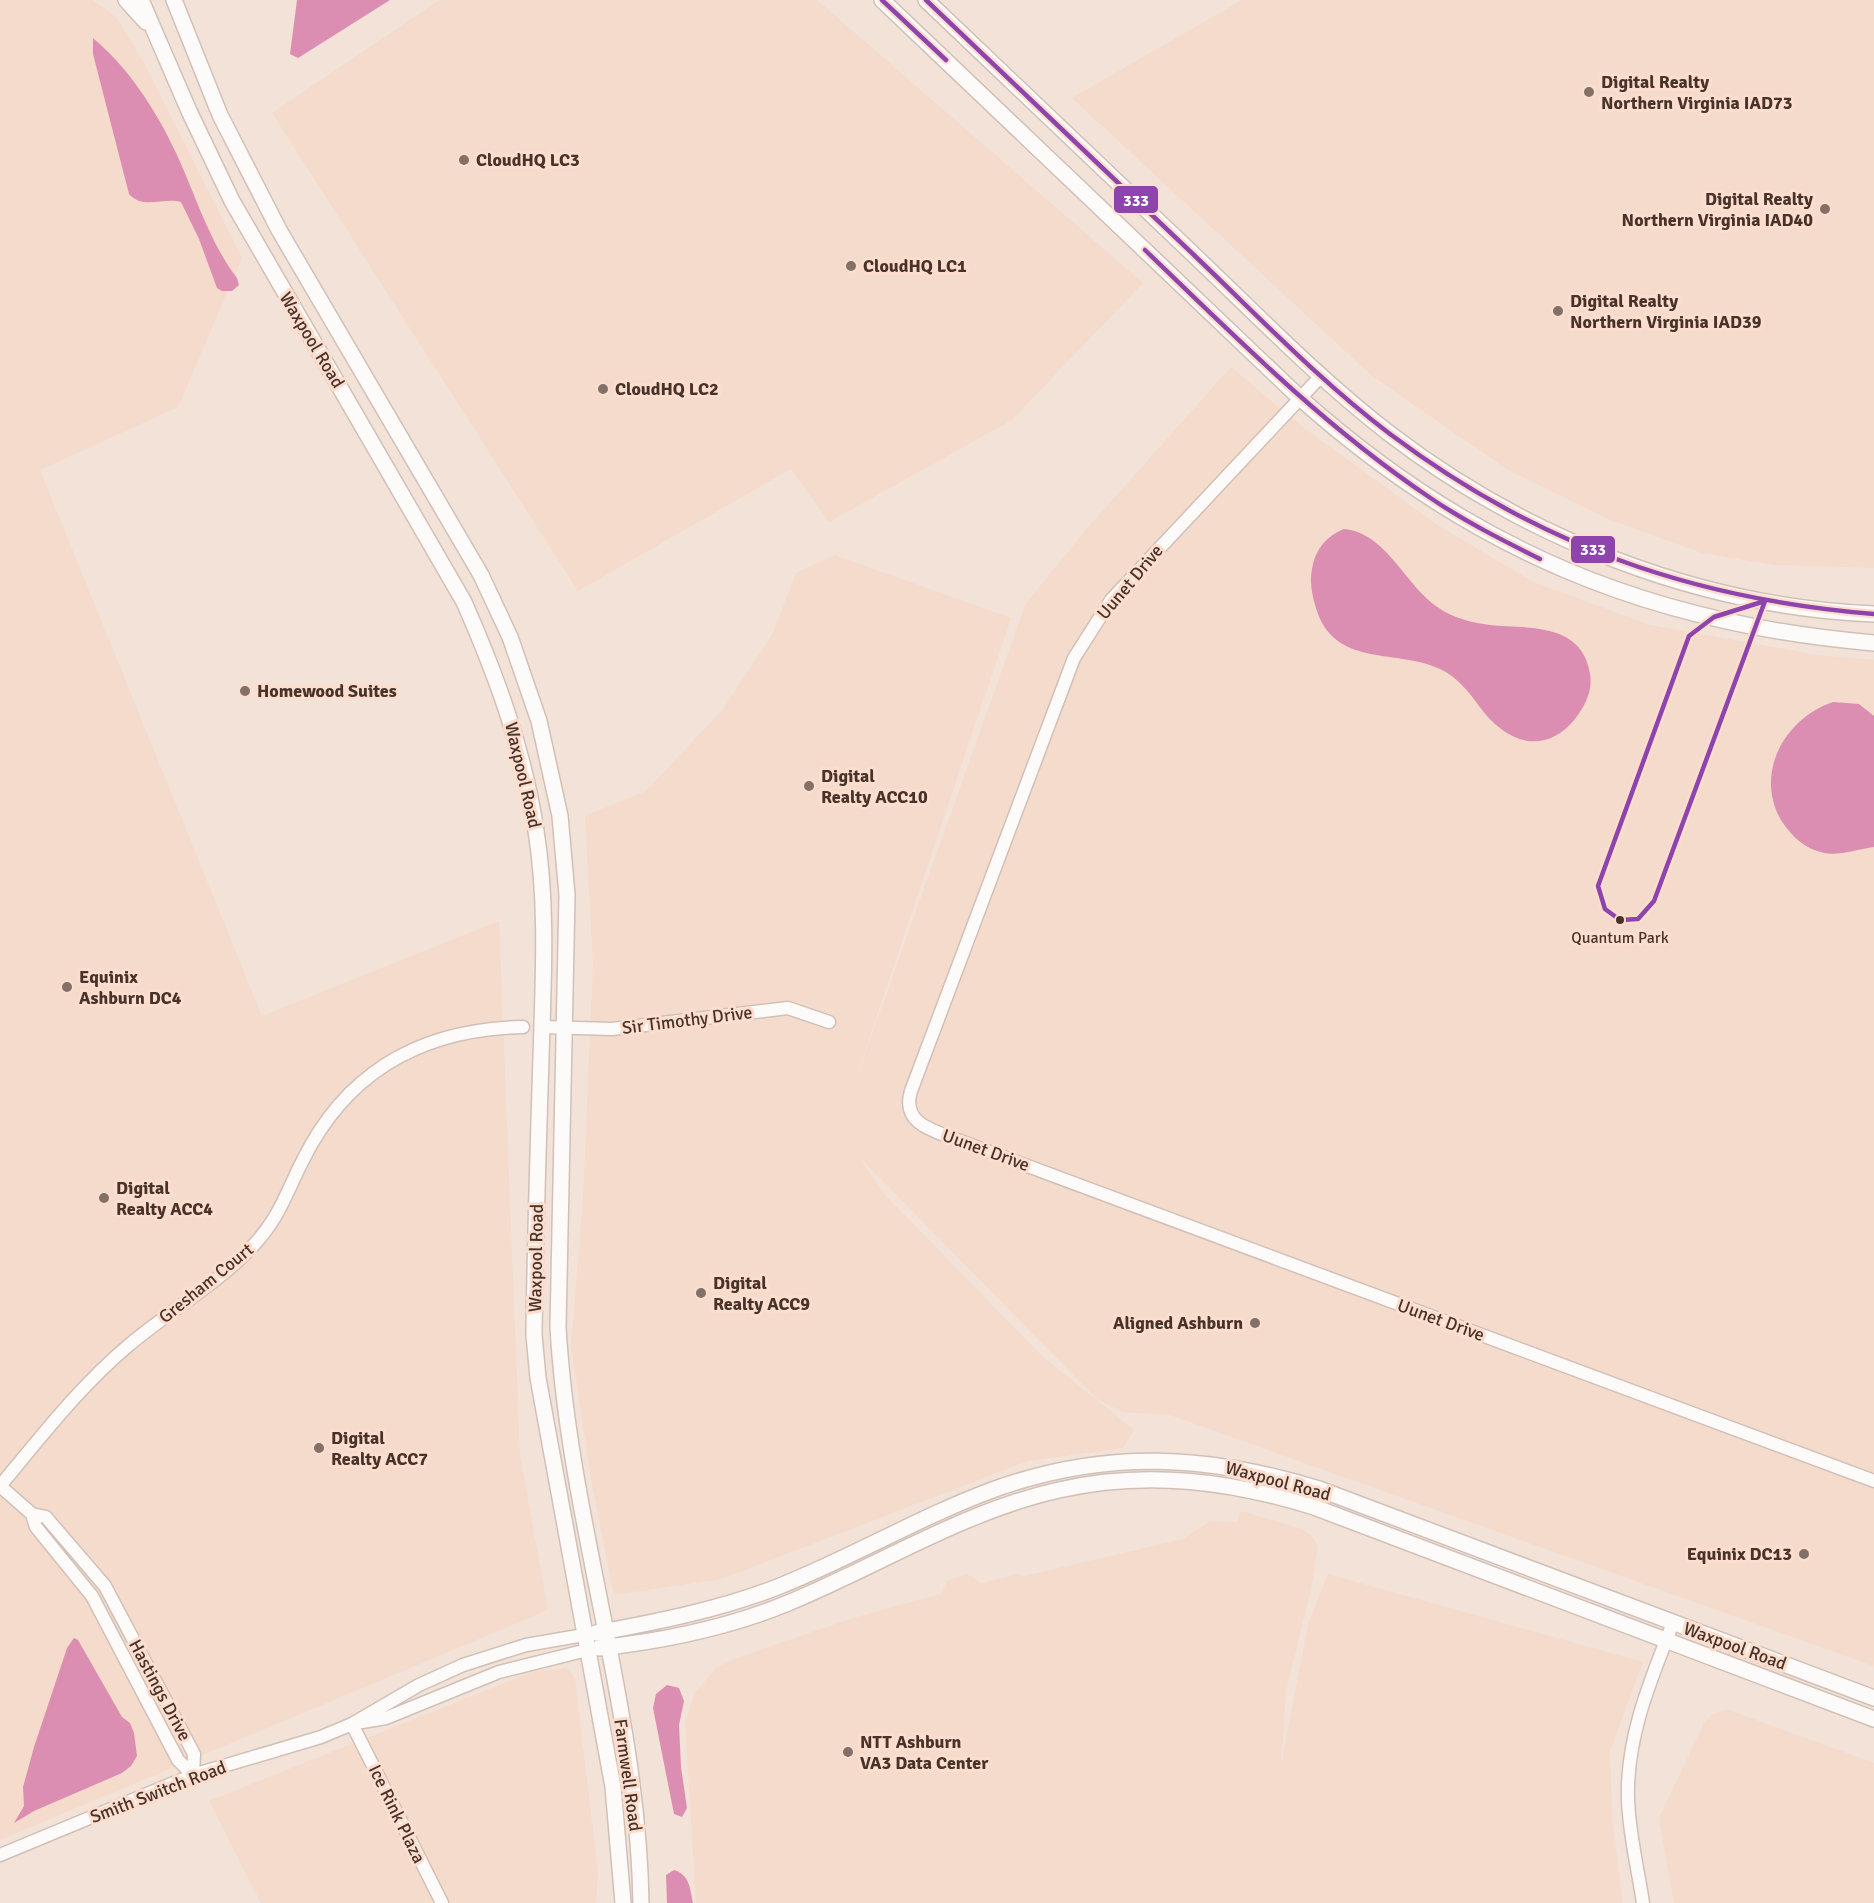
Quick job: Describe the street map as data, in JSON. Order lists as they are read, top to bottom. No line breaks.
{"streets":{"main road":["Waxpool Road","Farmwell Road"],"street":["Uunet Drive","Sir Timothy Drive","Gresham Court","Hastings Drive","Smith Switch Road","Ice Rink Plaza"]},"crossings":[["Waxpool Road","Sir Timothy Drive"],["Waxpool Road","Farmwell Road"],["Waxpool Road","Smith Switch Road"],["Gresham Court","Hastings Drive"],["Hastings Drive","Smith Switch Road"],["Farmwell Road","Smith Switch Road"],["Smith Switch Road","Ice Rink Plaza"]],"places":["Digital Realty Northern Virginia IAD73","CloudHQ LC3","Digital Realty Northern Virginia IAD40","CloudHQ LC1","Digital Realty Northern Virginia IAD39","CloudHQ LC2","Homewood Suites","Digital Realty ACC10","Quantum Park","Equinix Ashburn DC4","Digital Realty ACC4","Digital Realty ACC9","Aligned Ashburn","Digital Realty ACC7","Equinix DC13","NTT Ashburn VA3 Data Center"],"lines":["transit line 333"]}
